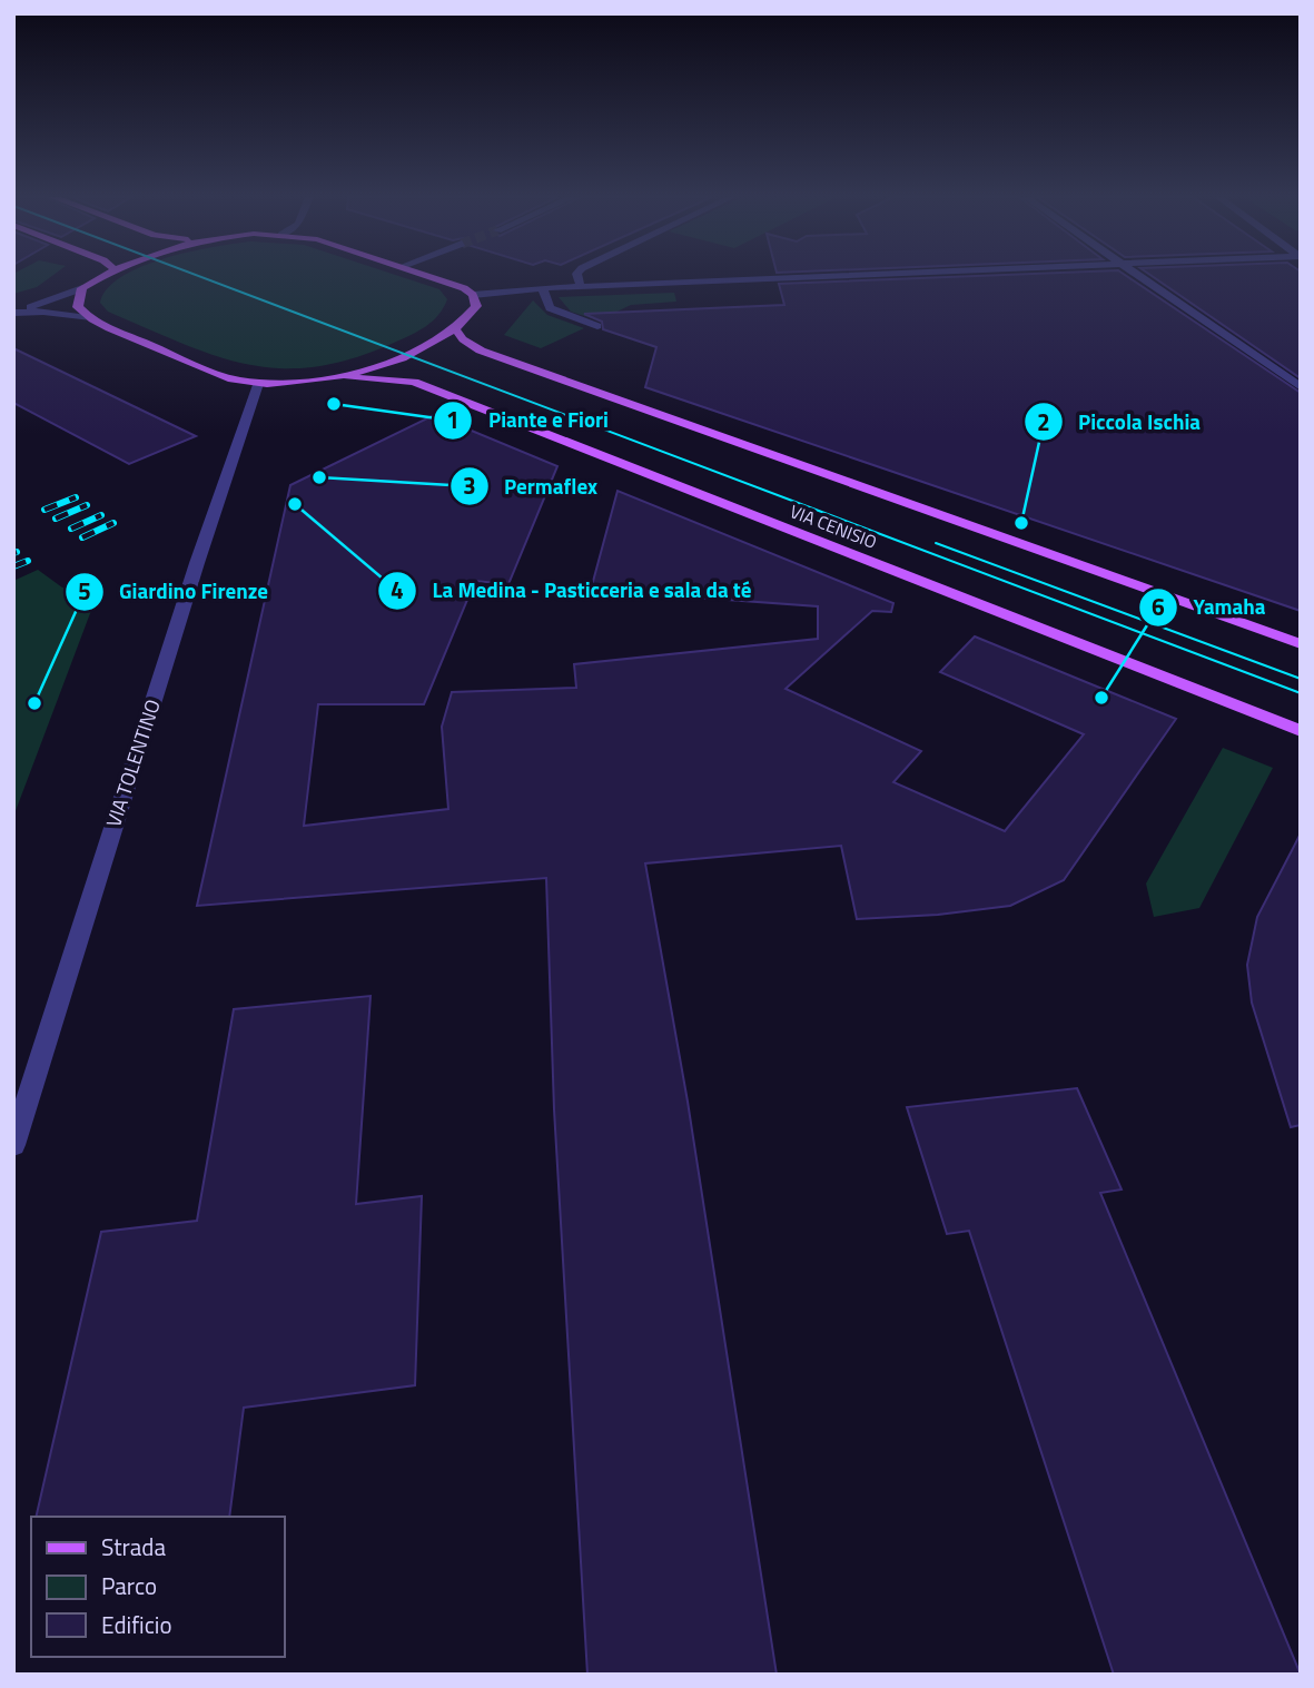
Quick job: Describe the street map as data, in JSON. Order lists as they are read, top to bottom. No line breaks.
{"streets":{"main road":["VIA CENISIO"],"street":["VIA TOLENTINO"]},"places":["Piante e Fiori","Permaflex","La Medina - Pasticceria e sala da té","Piccola Ischia","Yamaha","Giardino Firenze"],"legend":["Strada","Parco","Edificio"]}
